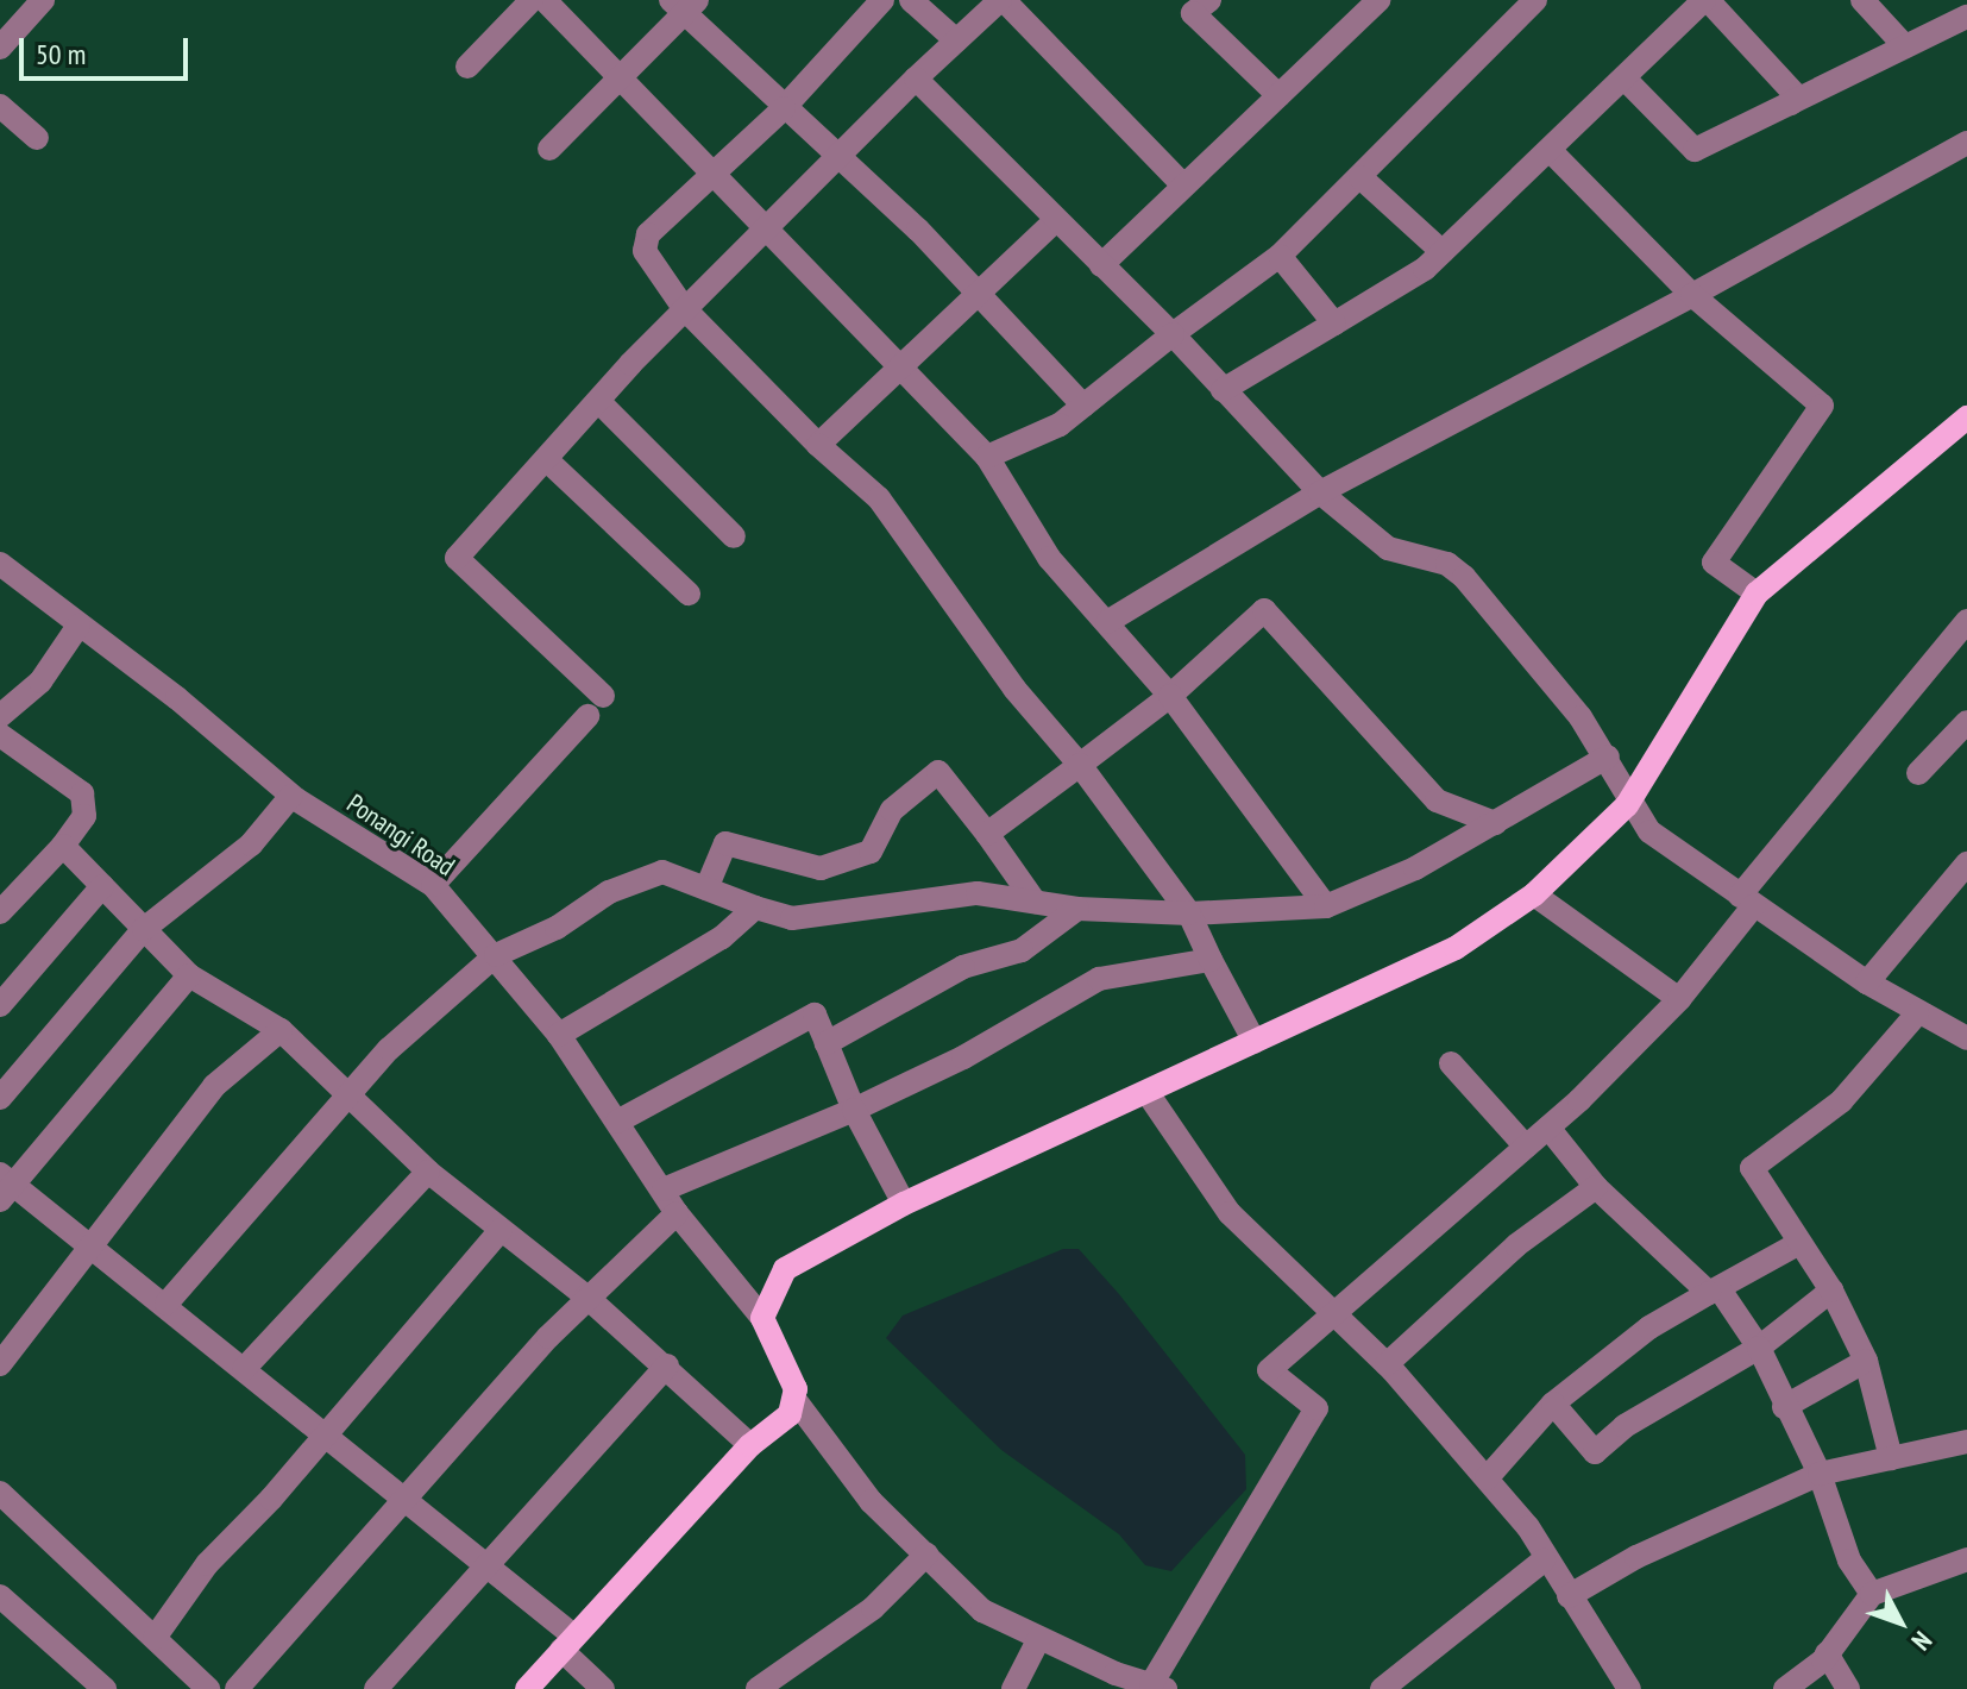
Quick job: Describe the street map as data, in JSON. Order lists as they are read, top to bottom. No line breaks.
{"streets":{"street":["Ponangi Road"]},"scale_bar":"50 m","north":"bottom right"}
